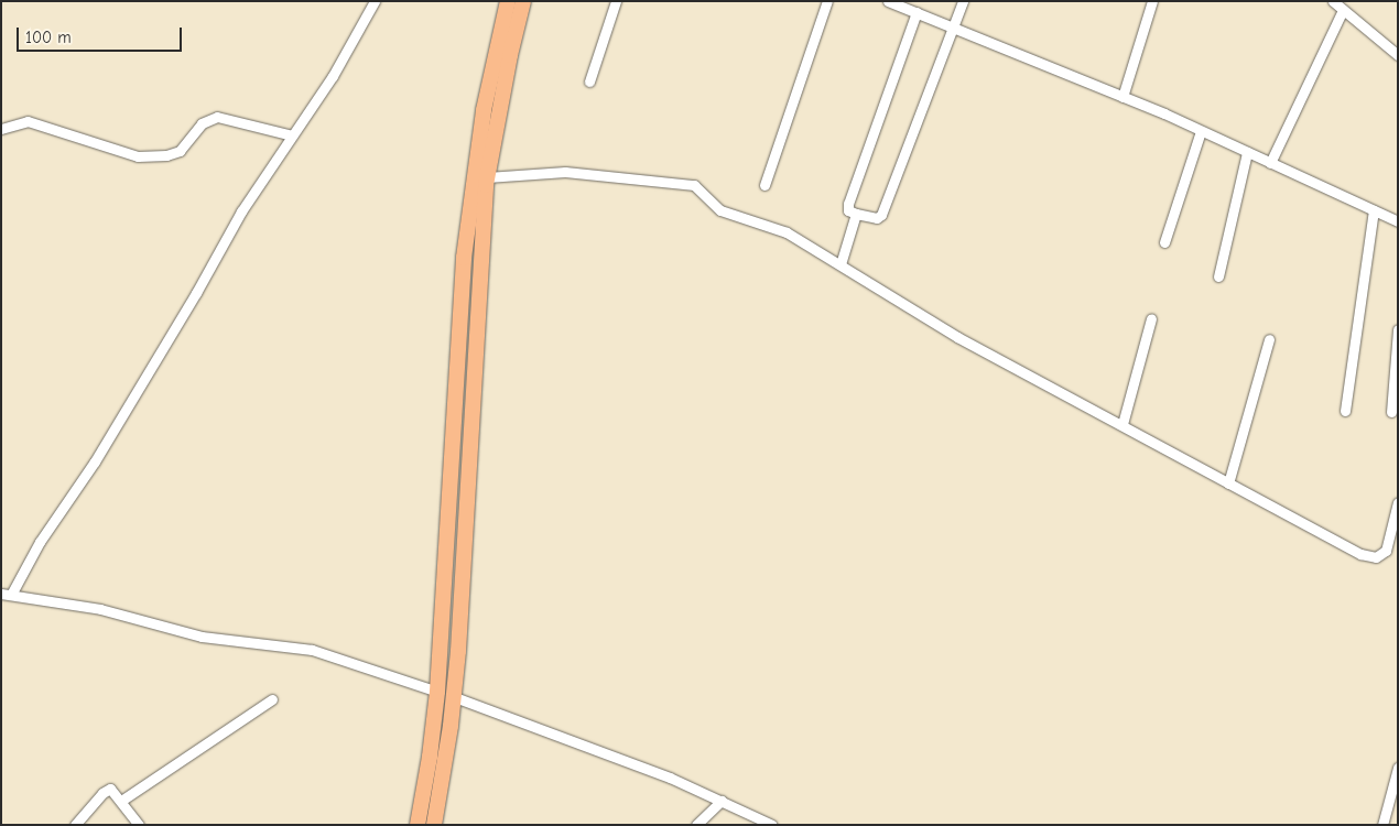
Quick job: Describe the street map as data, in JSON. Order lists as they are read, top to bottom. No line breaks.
{"scale_bar":"100 m"}
